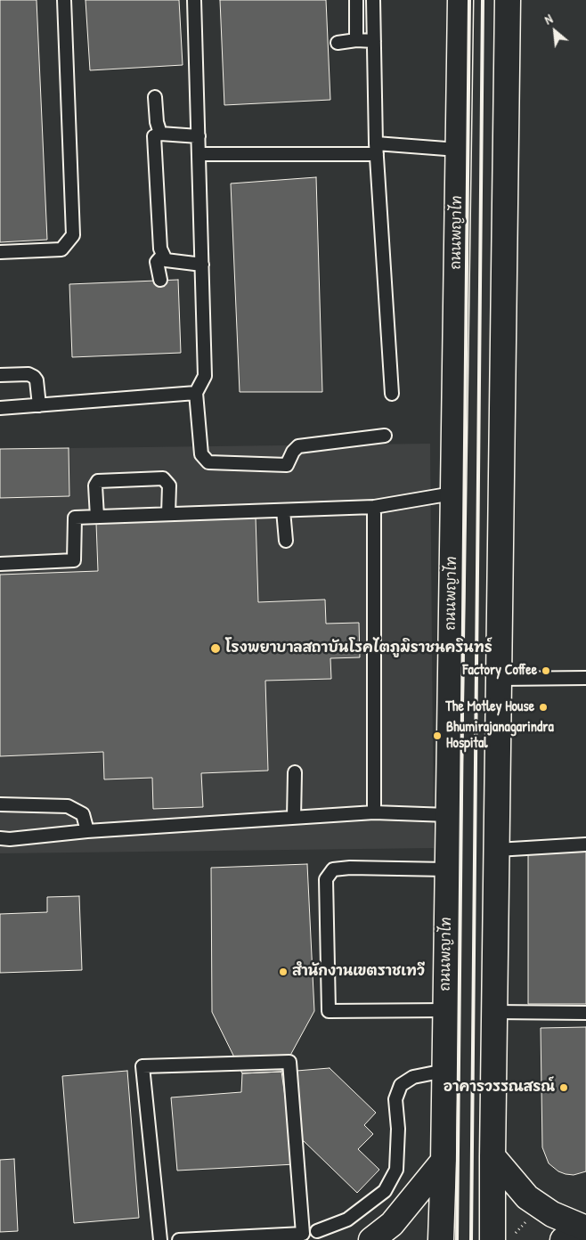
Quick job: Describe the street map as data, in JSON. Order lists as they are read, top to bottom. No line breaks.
{"streets":{"main road":["ถนนพญาไท"]},"places":["โรงพยาบาลสถาบันโรคไตภูมิราชนครินทร์","Factory Coffee","The Motley House","Bhumirajanagarindra Hospital","สำนักงานเขตราชเทวี","อาคารวรรณสรณ์"],"north":"top left"}
